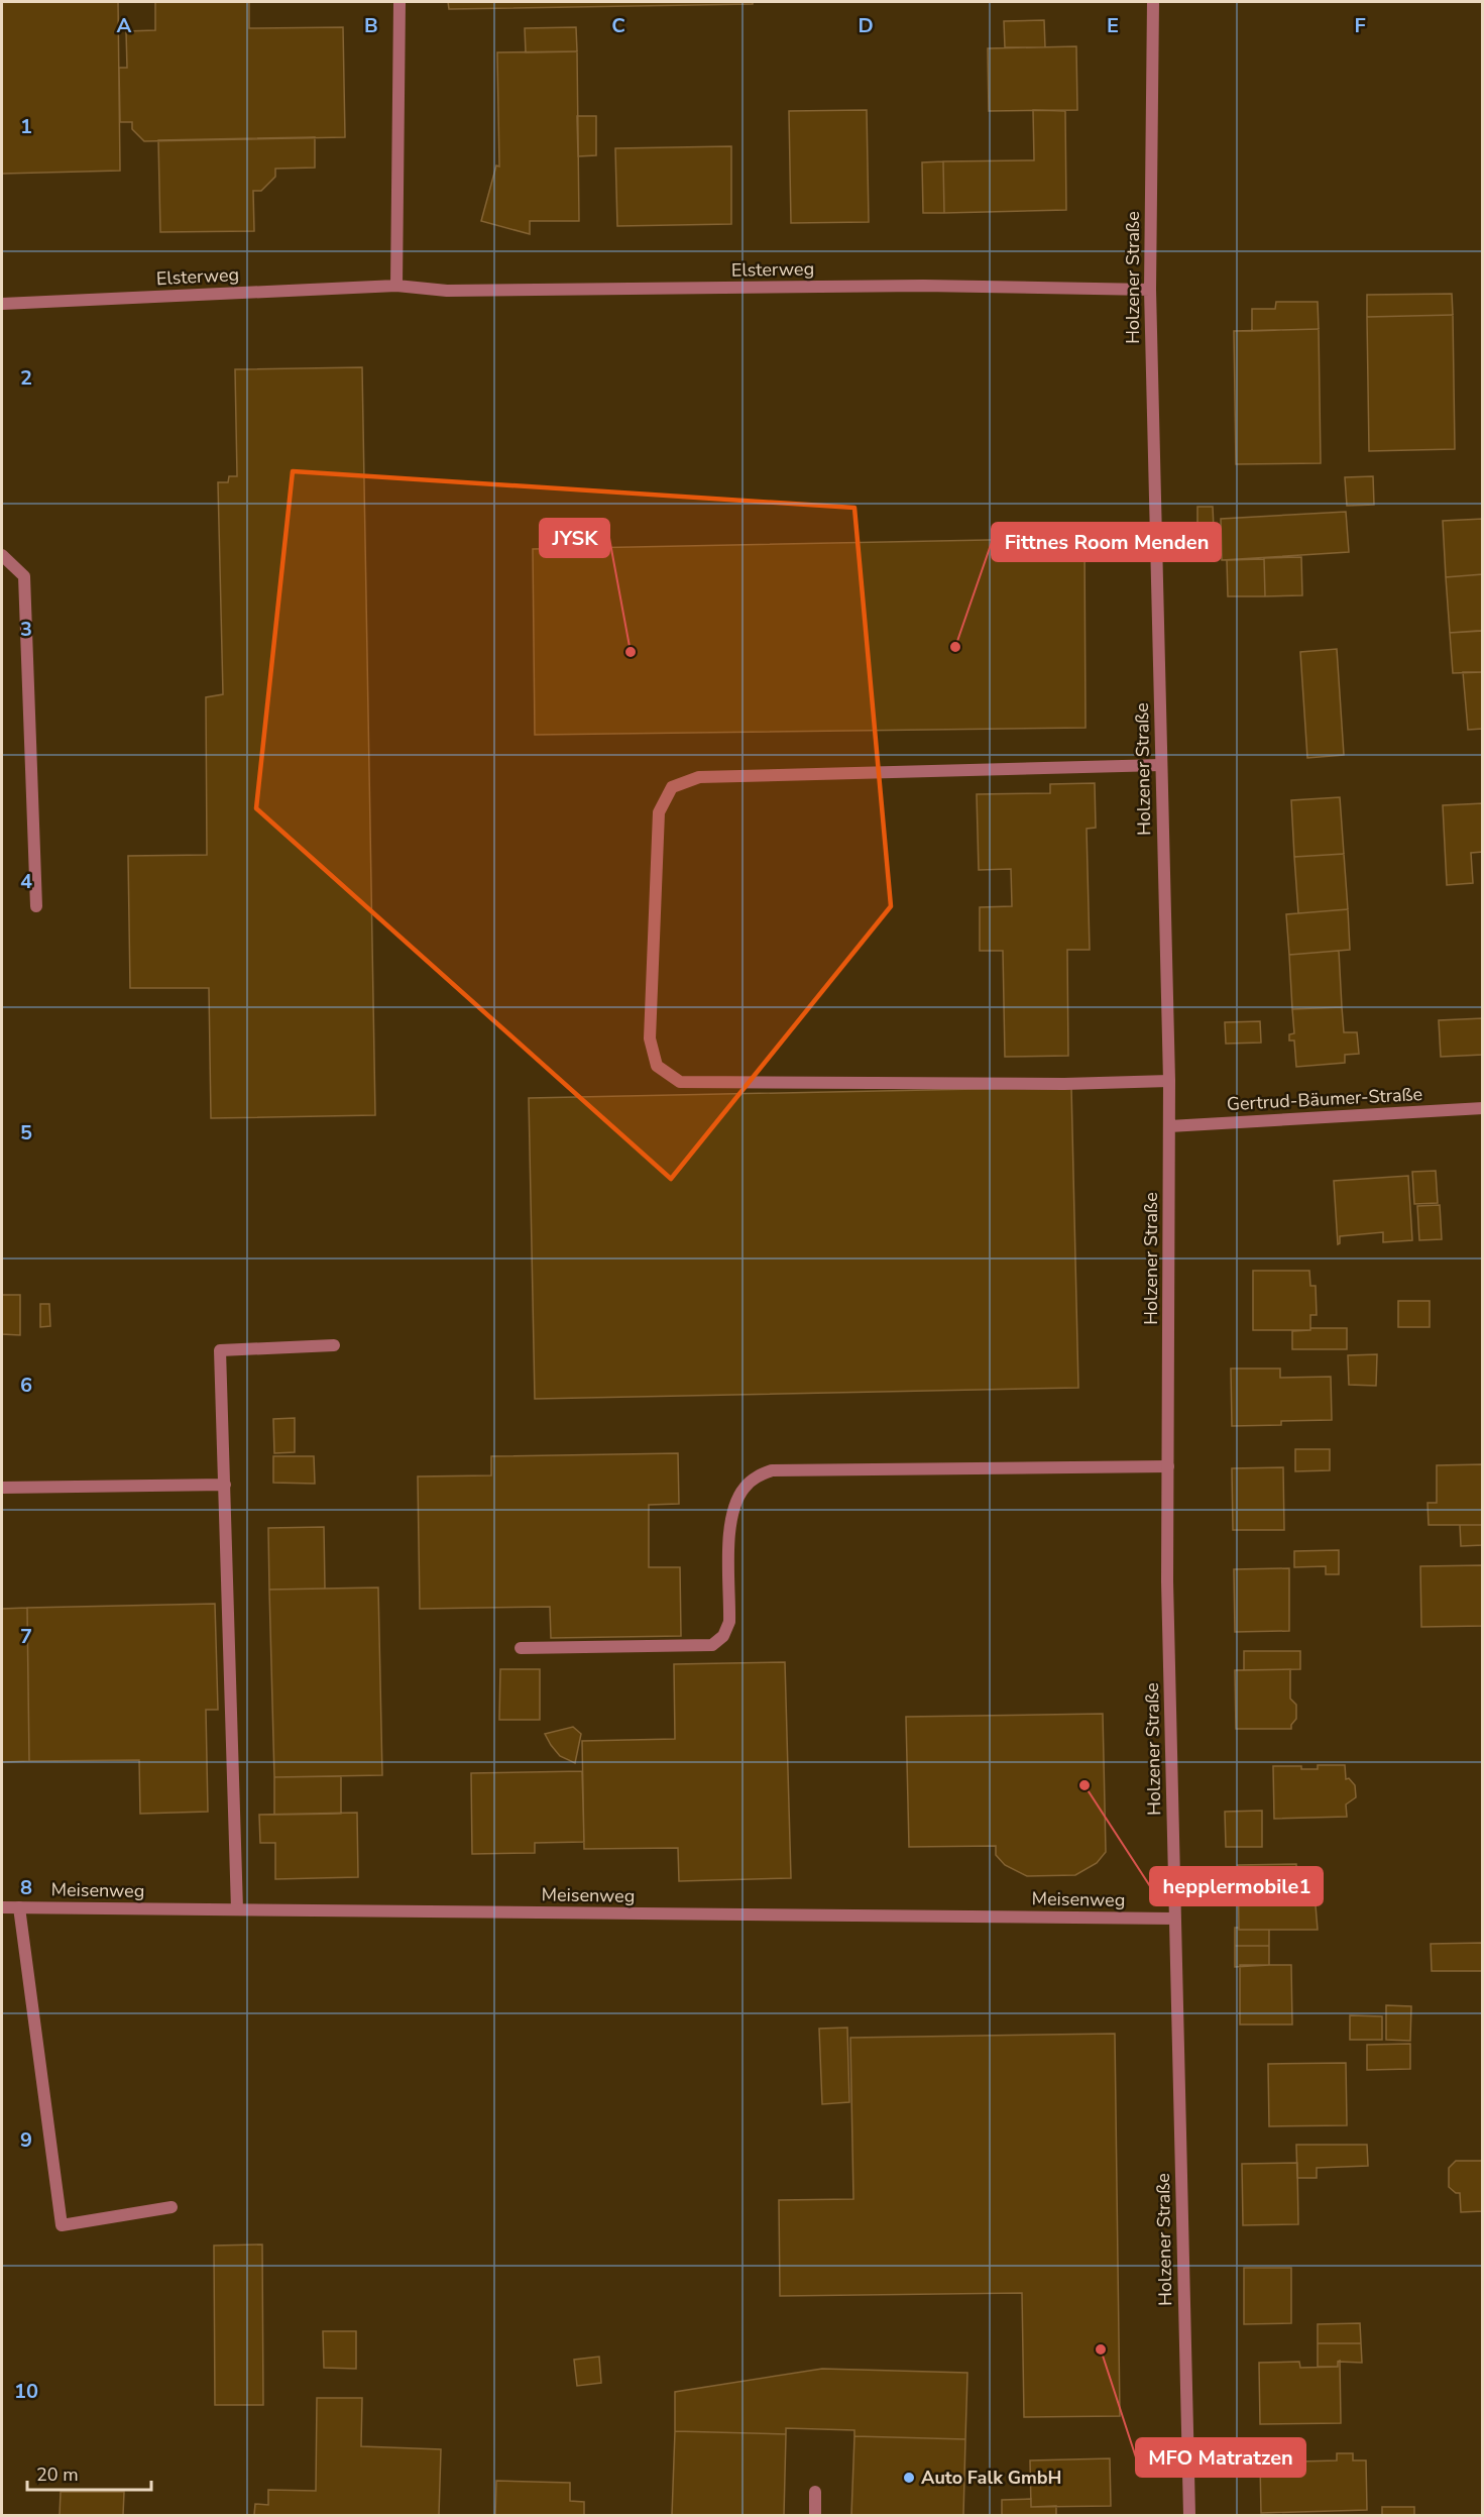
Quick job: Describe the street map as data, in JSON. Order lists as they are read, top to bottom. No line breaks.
{"streets":{"street":["Elsterweg","Holzener Straße","Gertrud-Bäumer-Straße","Meisenweg"]},"crossings":[["Elsterweg","Holzener Straße"],["Holzener Straße","Gertrud-Bäumer-Straße"],["Holzener Straße","Meisenweg"]],"places":["Fittnes Room Menden","JYSK","hepplermobile1","MFO Matratzen","Auto Falk GmbH"],"scale_bar":"20 m","grid":{"columns":["A","B","C","D","E","F"],"rows":["1","2","3","4","5","6","7","8","9","10"]}}
